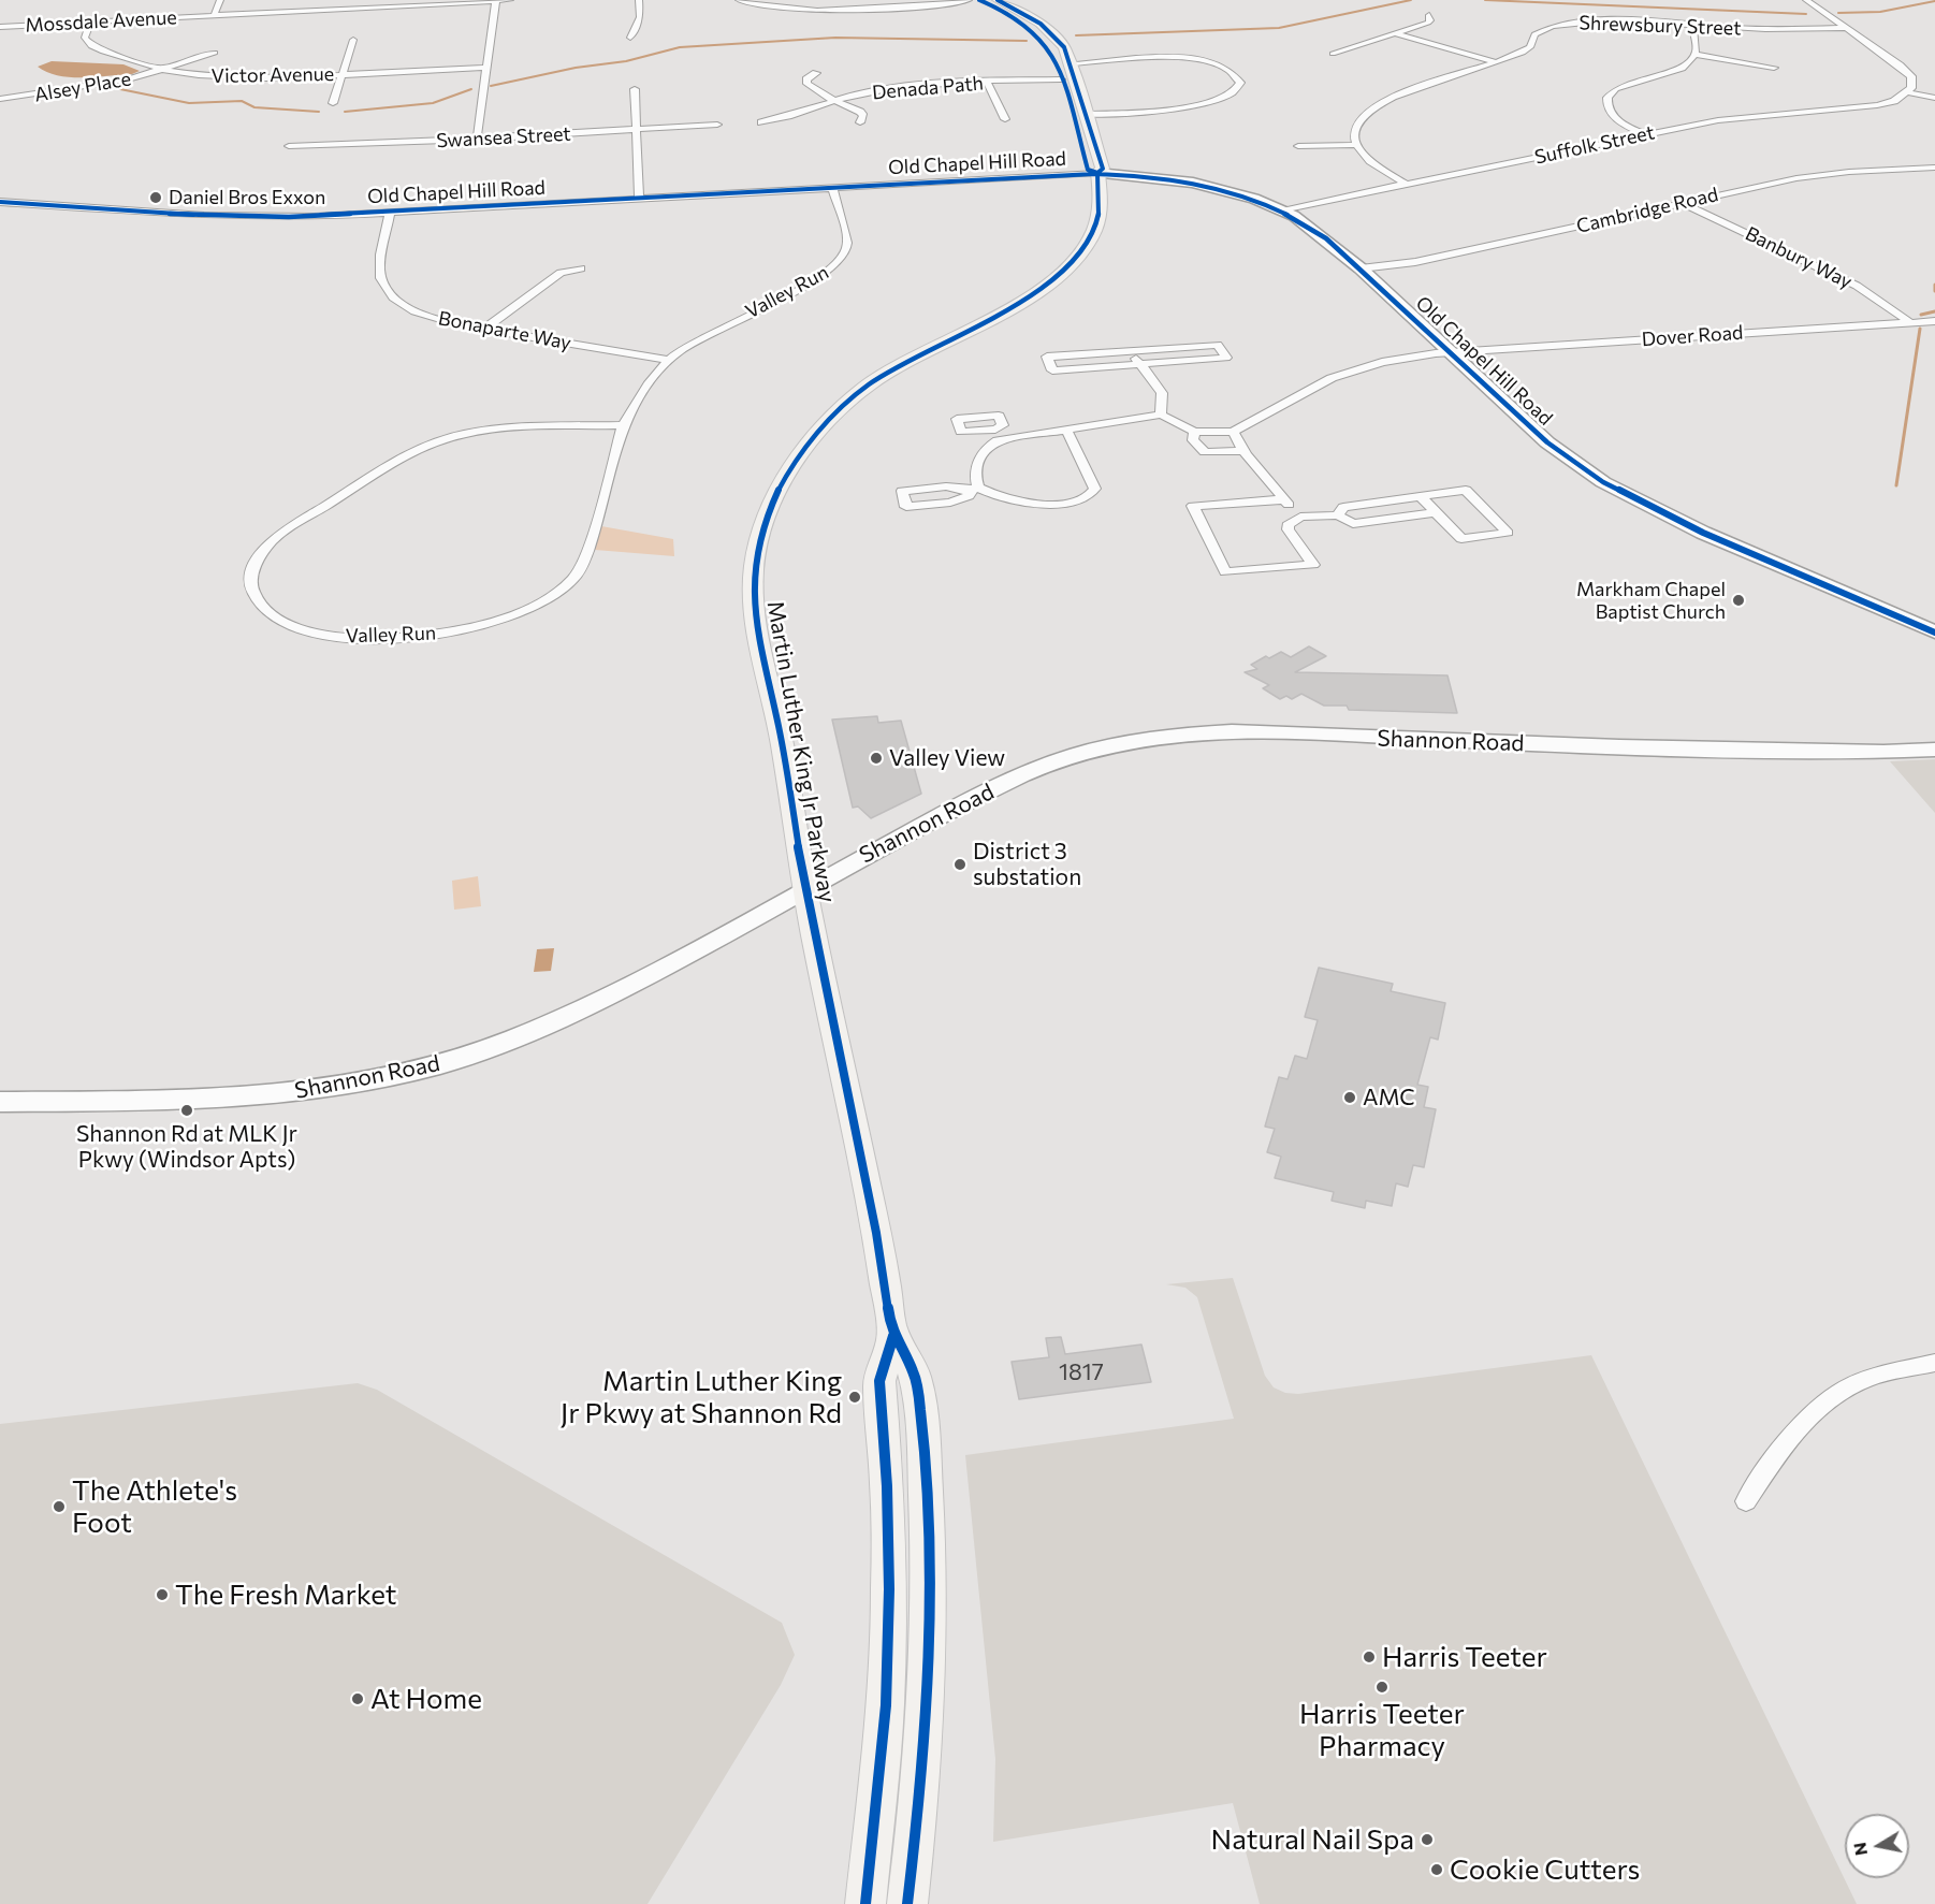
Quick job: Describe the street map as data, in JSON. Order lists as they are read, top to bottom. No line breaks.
{"streets":{"main road":["Martin Luther King Jr Parkway"],"street":["Mossdale Avenue","Shrewsbury Street","Victor Avenue","Alsey Place","Denada Path","Swansea Street","Suffolk Street","Old Chapel Hill Road","Cambridge Road","Banbury Way","Valley Run","Bonaparte Way","Dover Road","Shannon Road"]},"crossings":[["Mossdale Avenue","Victor Avenue"],["Victor Avenue","Alsey Place"],["Denada Path","Martin Luther King Jr Parkway"],["Suffolk Street","Old Chapel Hill Road"],["Old Chapel Hill Road","Cambridge Road"],["Old Chapel Hill Road","Valley Run"],["Old Chapel Hill Road","Bonaparte Way"],["Old Chapel Hill Road","Dover Road"],["Old Chapel Hill Road","Martin Luther King Jr Parkway"],["Cambridge Road","Banbury Way"],["Banbury Way","Dover Road"],["Valley Run","Bonaparte Way"],["Shannon Road","Martin Luther King Jr Parkway"]],"places":["Daniel Bros Exxon","Markham Chapel Baptist Church","Valley View","District 3 substation","AMC","Shannon Rd at MLK Jr Pkwy (Windsor Apts)","Martin Luther King Jr Pkwy at Shannon Rd","The Athlete's Foot","The Fresh Market","Harris Teeter","Harris Teeter Pharmacy","At Home","Natural Nail Spa","Cookie Cutters"],"house_numbers":["1817"],"north":"left"}
